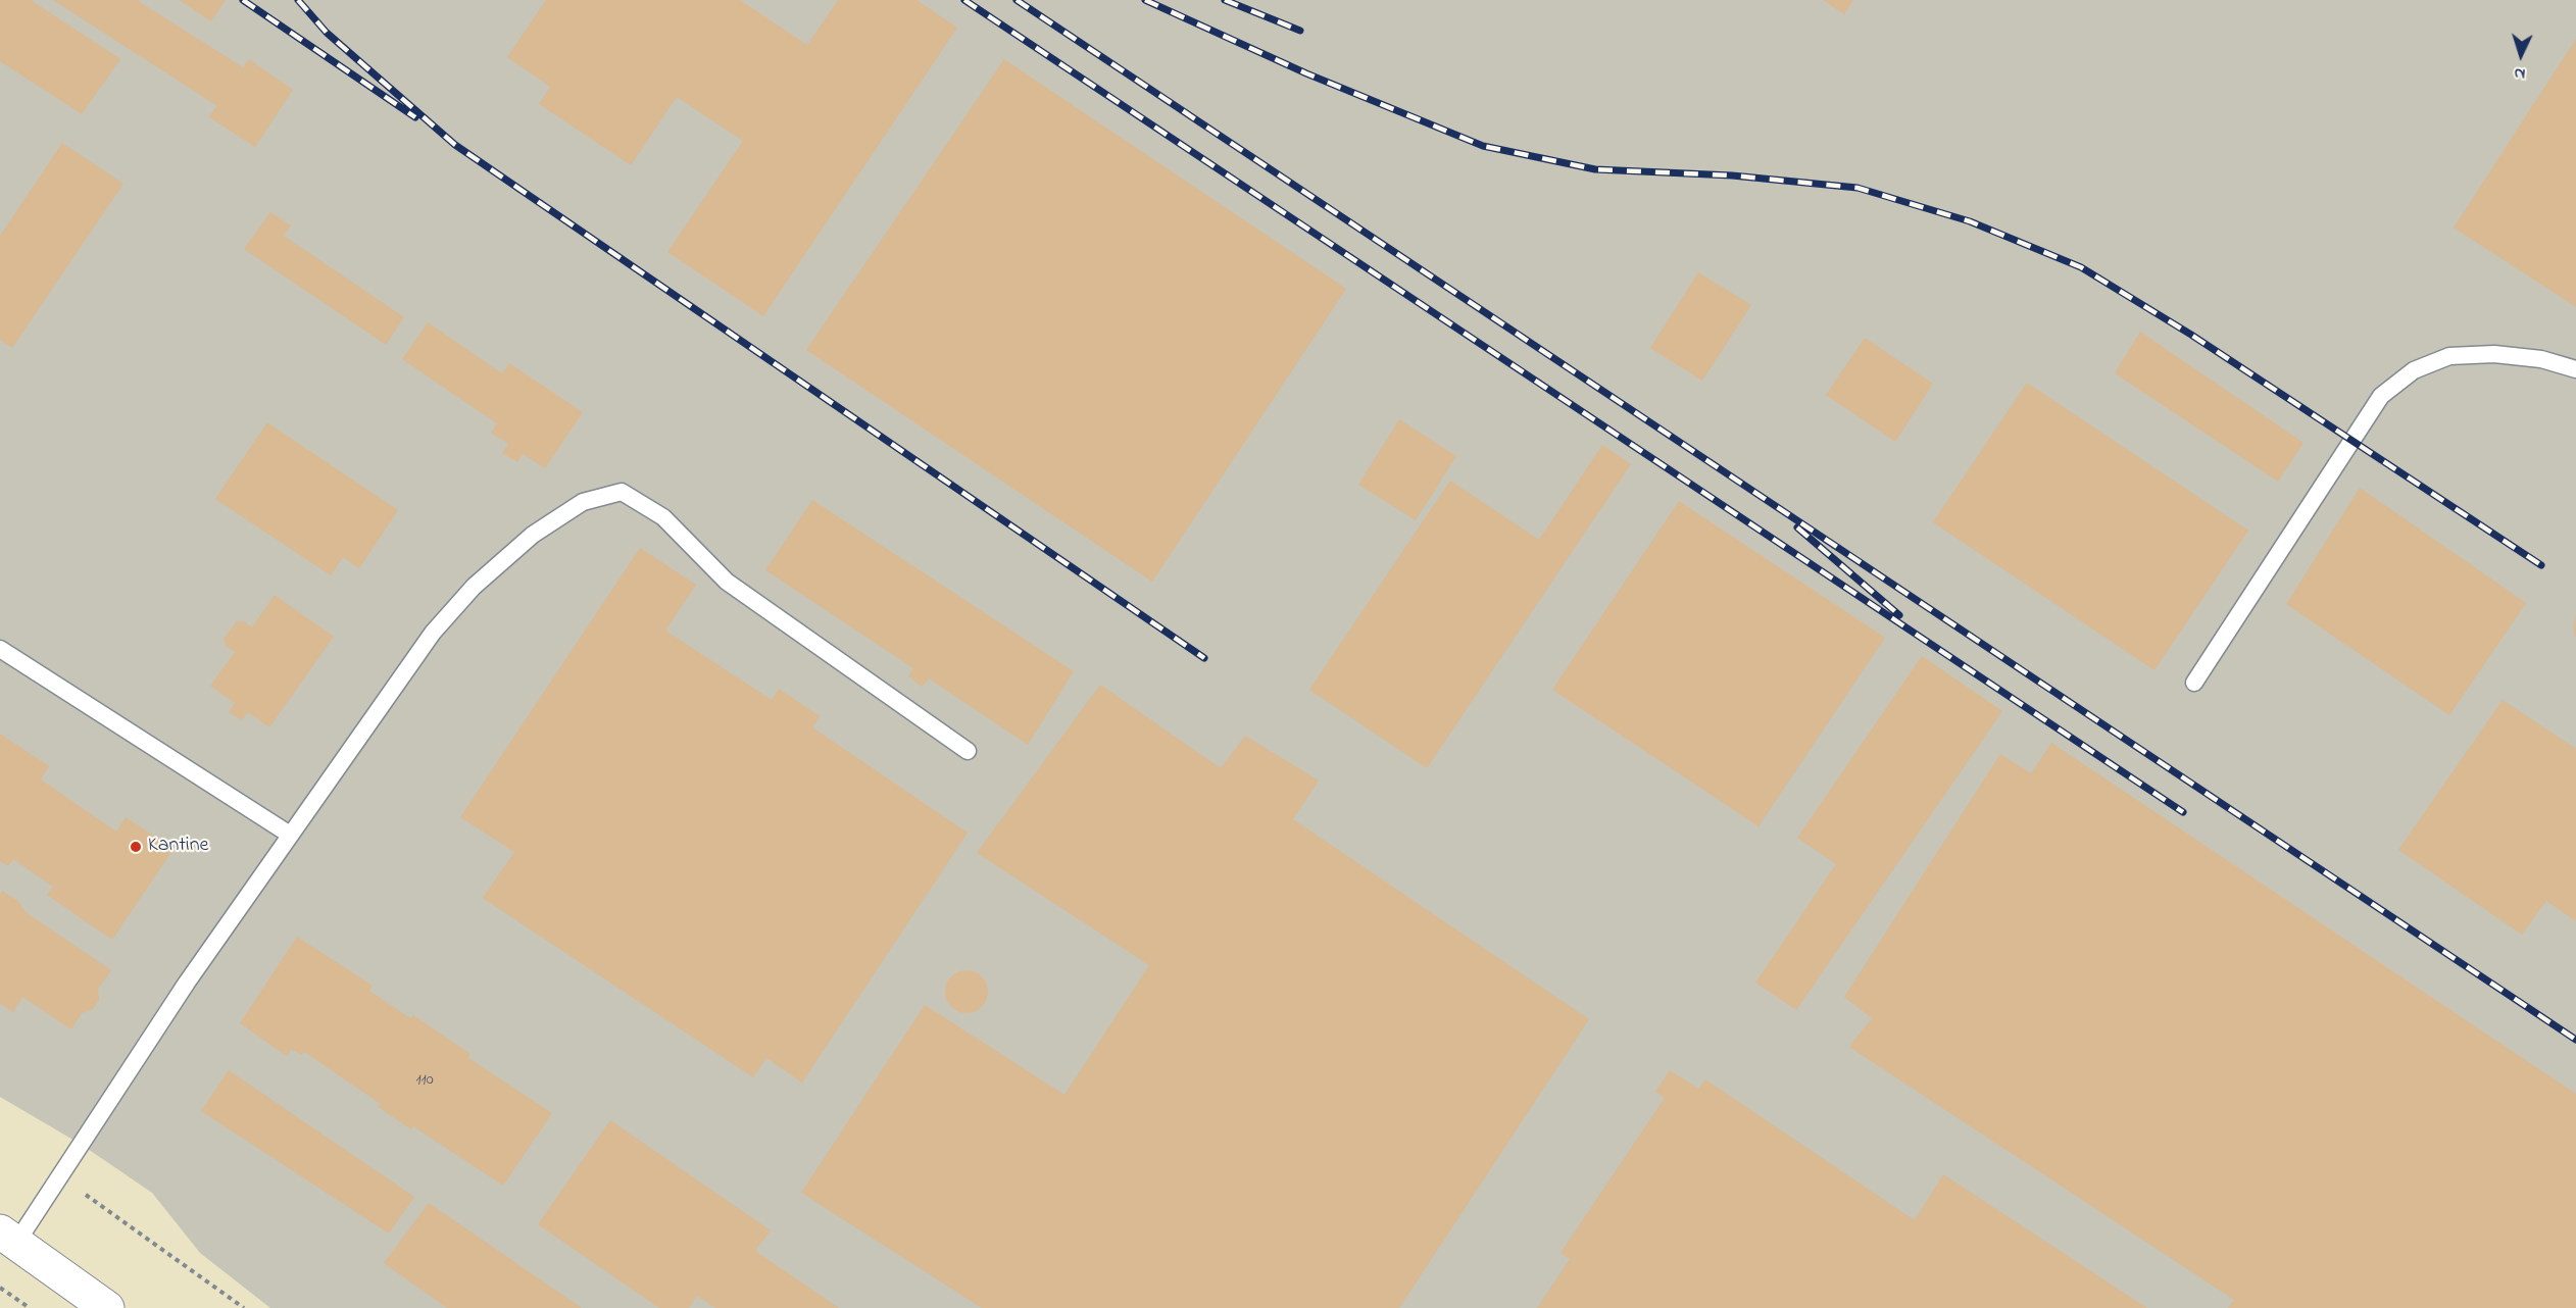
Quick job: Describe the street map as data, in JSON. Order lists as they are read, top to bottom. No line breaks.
{"places":["Kantine"],"house_numbers":["110"],"north":"bottom"}
